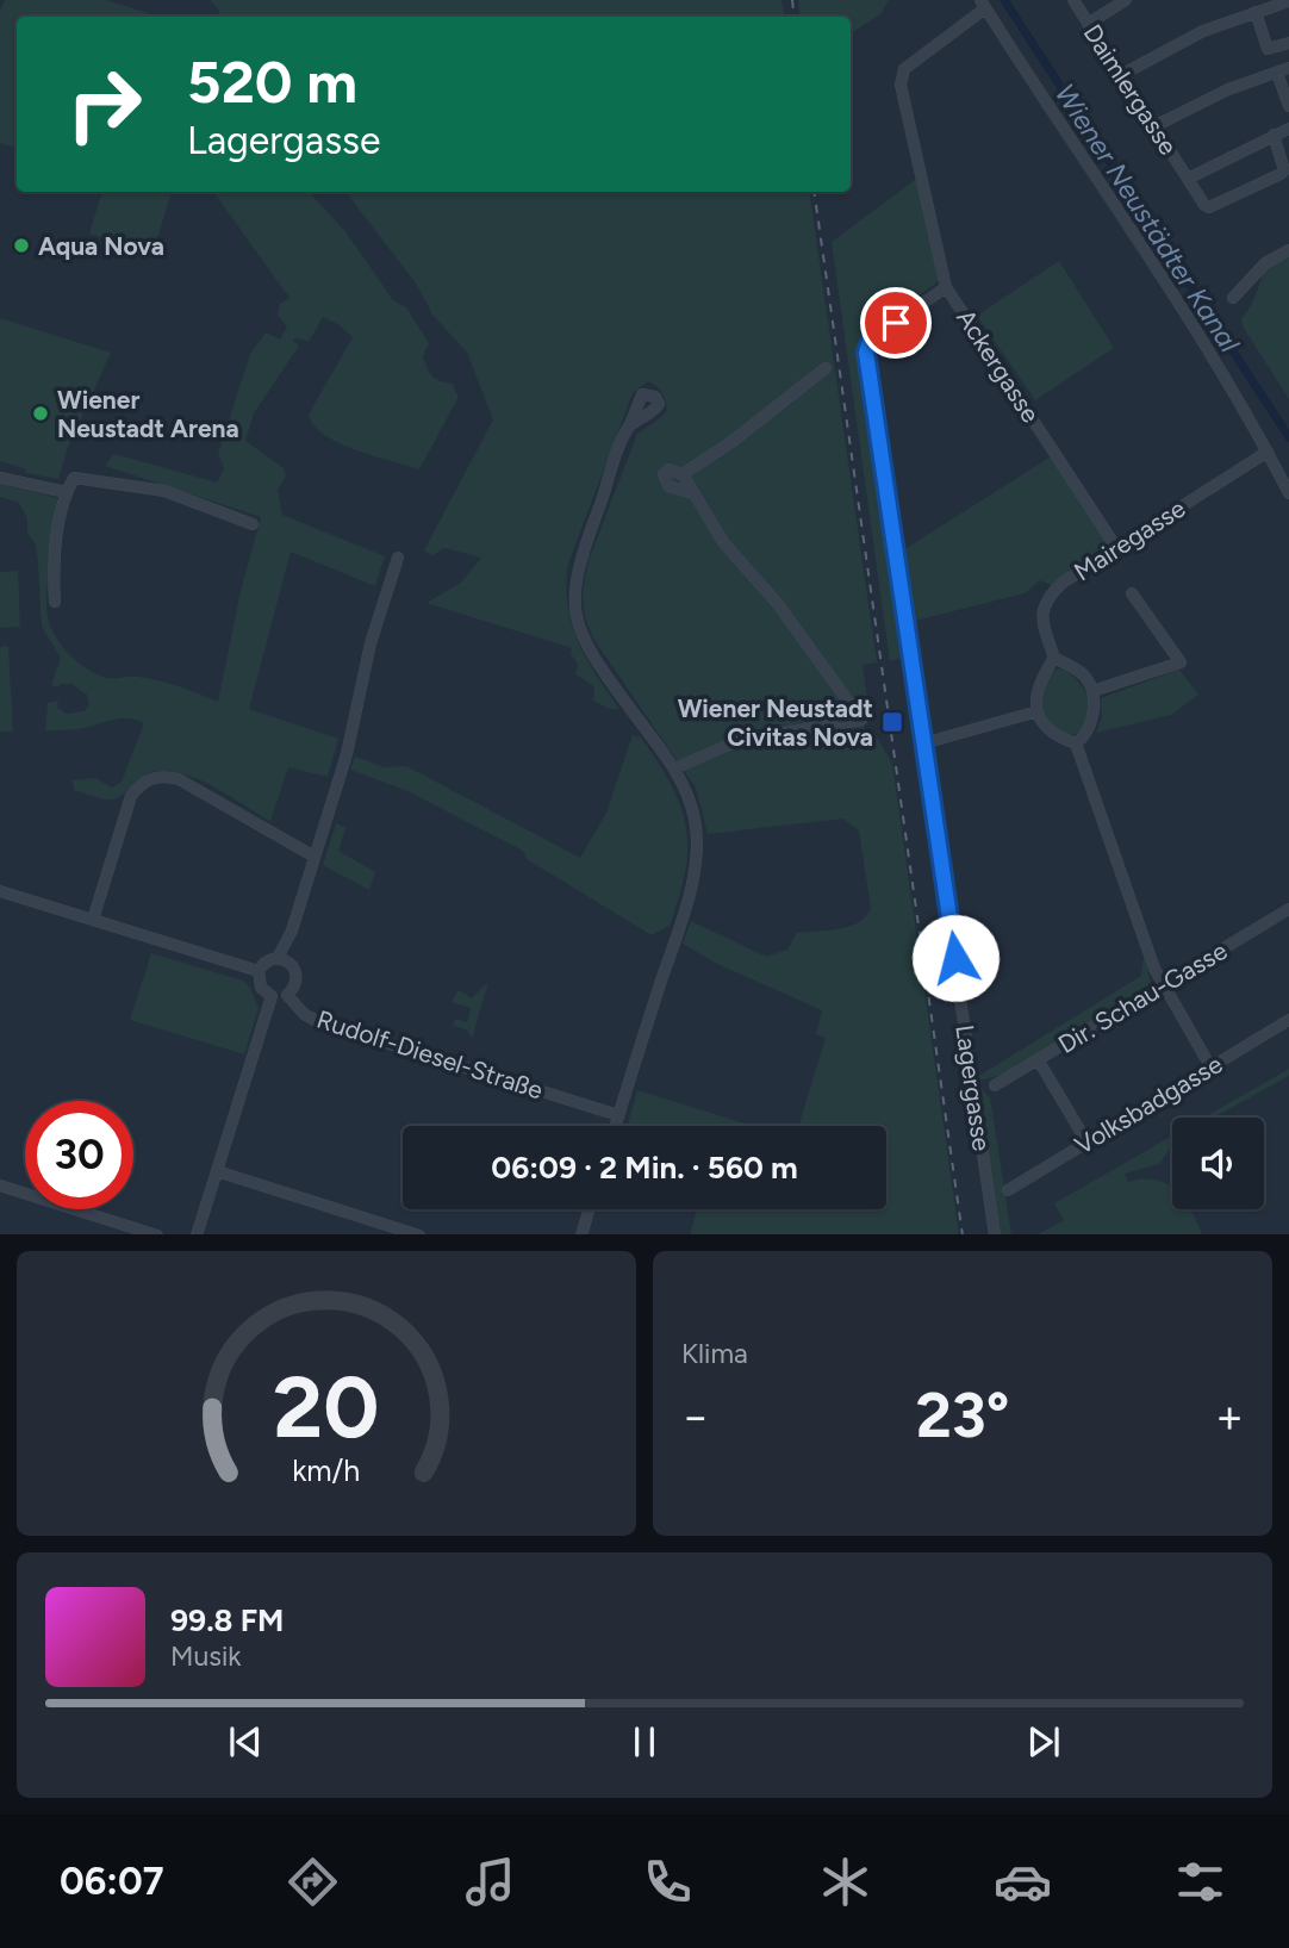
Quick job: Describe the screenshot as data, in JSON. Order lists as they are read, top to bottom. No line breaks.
{"streets":{"street":["Daimlergasse","Ackergasse","Mairegasse","Dir. Schau-Gasse","Rudolf-Diesel-Straße","Lagergasse","Volksbadgasse"]},"crossings":[["Ackergasse","Mairegasse"],["Ackergasse","Lagergasse"]],"water":["Wiener Neustädter Kanal"],"places":{"other":["Aqua Nova","Wiener Neustadt Arena"],"transit":["Wiener Neustadt Civitas Nova"]},"page":{"turn":["520 m","Lagergasse"],"limit":"30","trip":"06:09 · 2 Min. · 560 m","tile":"Klima","heat":["−","23°","+"],"song":["99.8 FM","Musik"],"tabs":"06:07","gauge":["20","km/h"]}}
